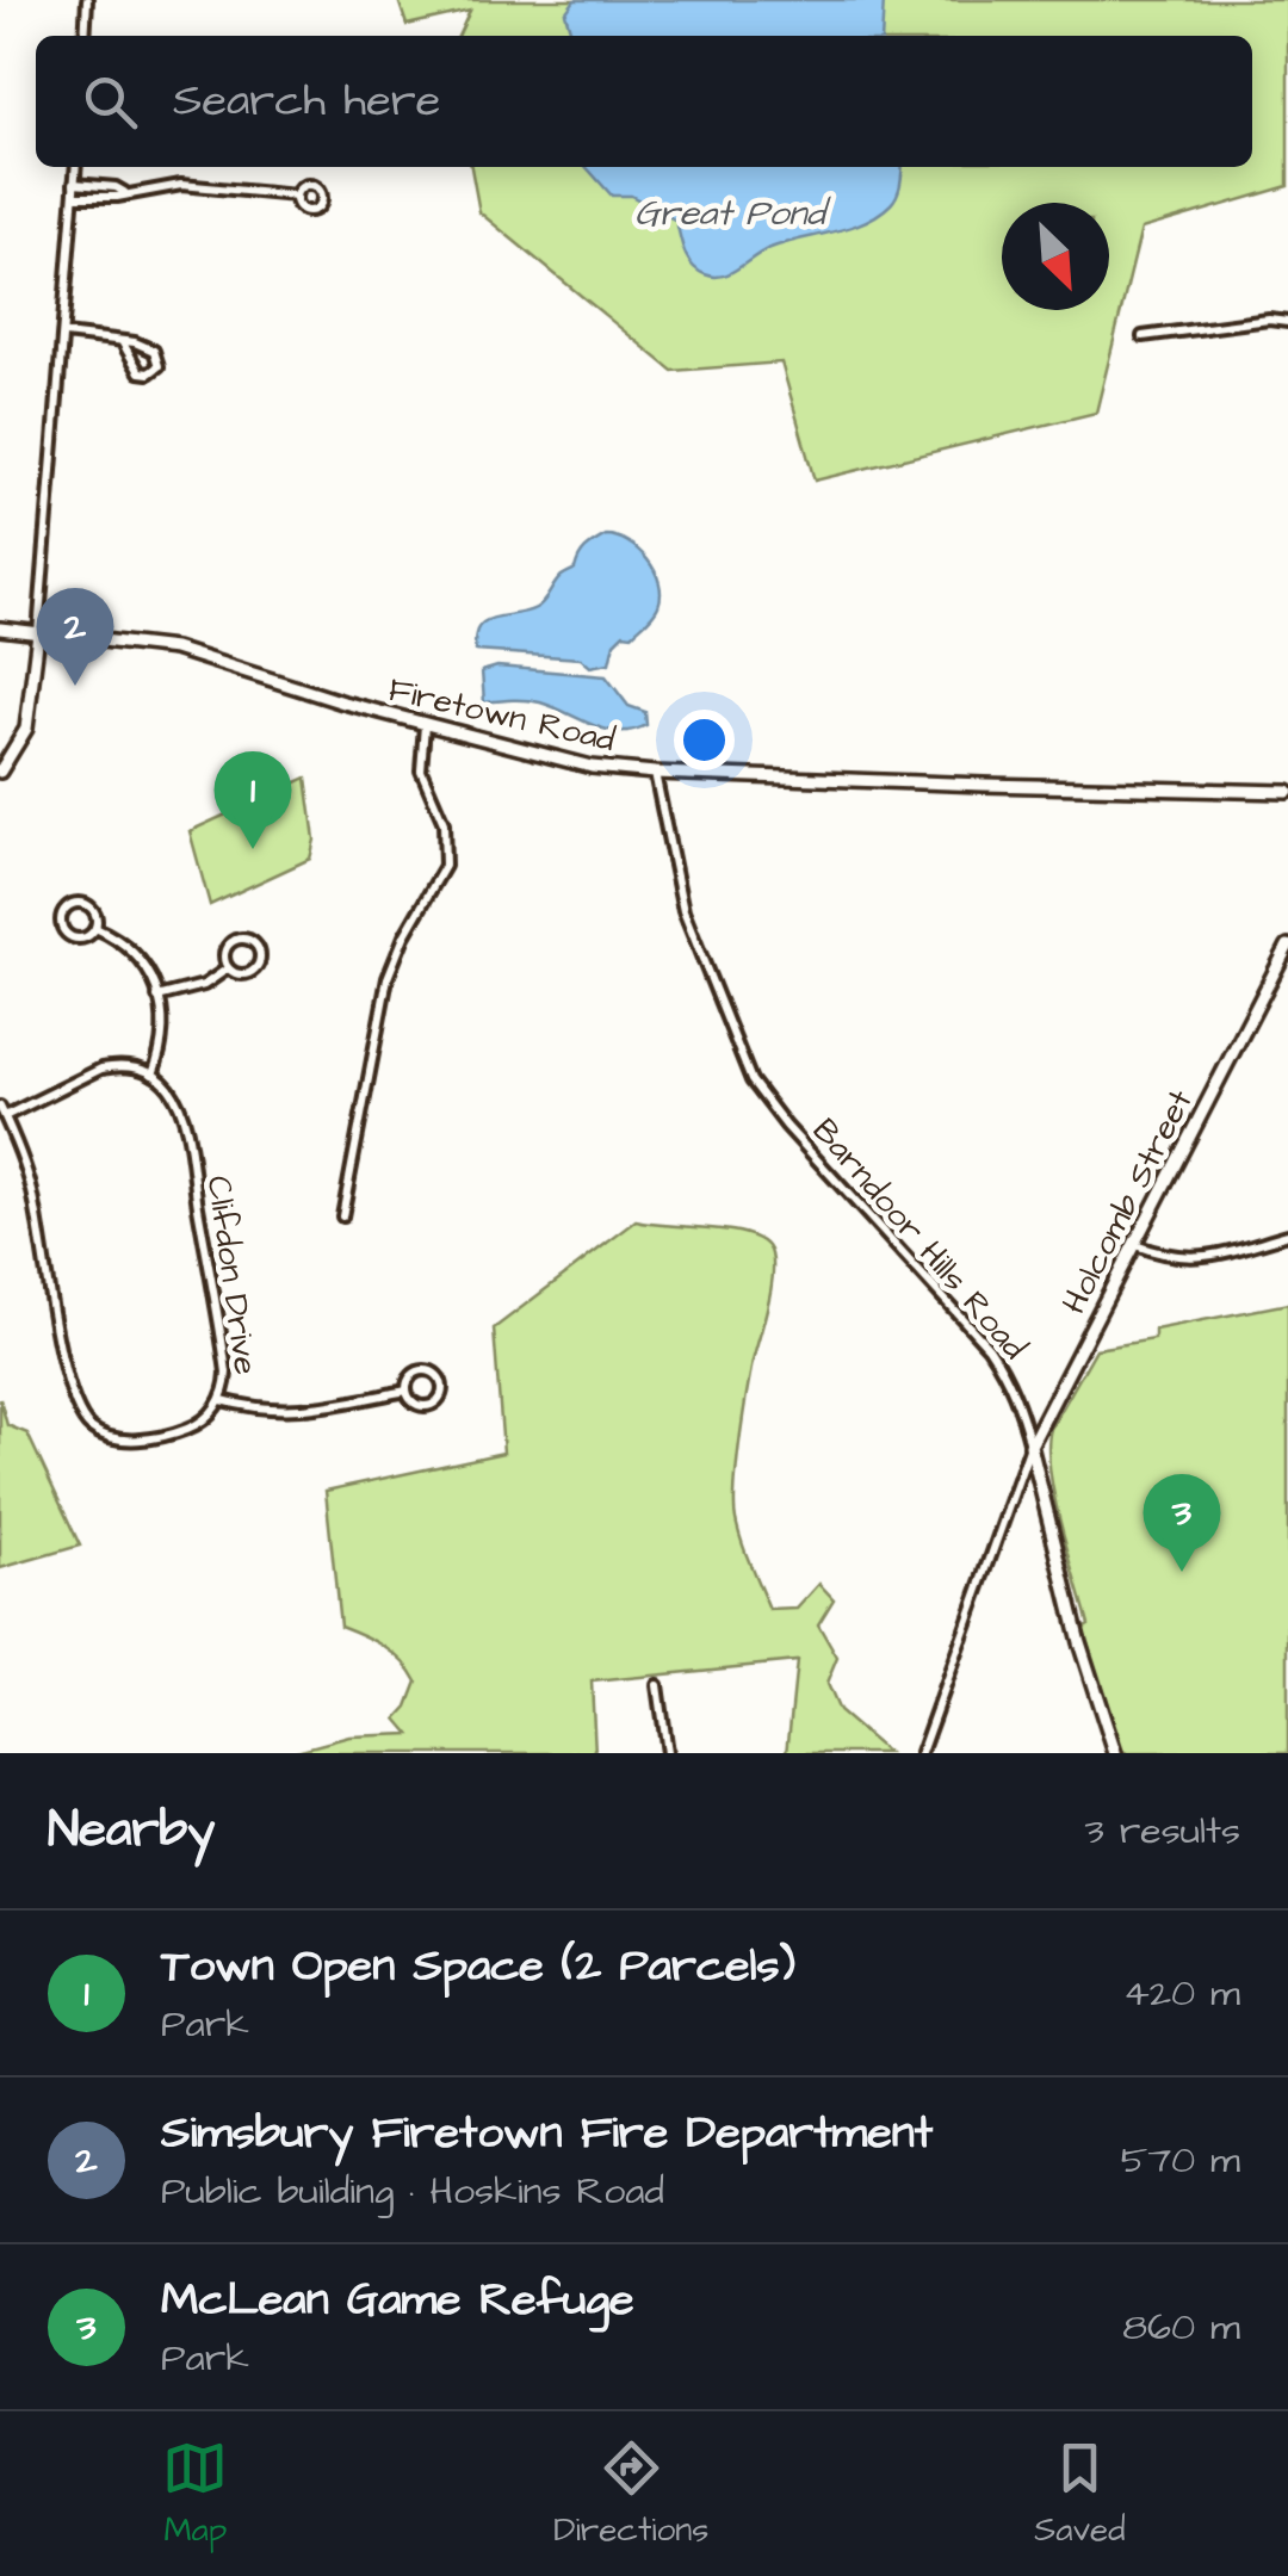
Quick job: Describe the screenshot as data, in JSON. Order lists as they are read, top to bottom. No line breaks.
{"streets":{"street":["Firetown Road","Holcomb Street","Barndoor Hills Road","Clifdon Drive"]},"crossings":[["Firetown Road","Barndoor Hills Road"],["Holcomb Street","Barndoor Hills Road"]],"water":["Great Pond"],"north":"bottom right","page":{"search":"Search here","pins":["2","1","3"],"heading":["Nearby","3 results"],"list":[{"mark":"1","name":"Town Open Space (2 Parcels)","note":"Park","value":"420 m"},{"mark":"2","name":"Simsbury Firetown Fire Department","note":"Public building · Hoskins Road","value":"570 m"},{"mark":"3","name":"McLean Game Refuge","note":"Park","value":"860 m"}],"nav":["Map","Directions","Saved"]}}
